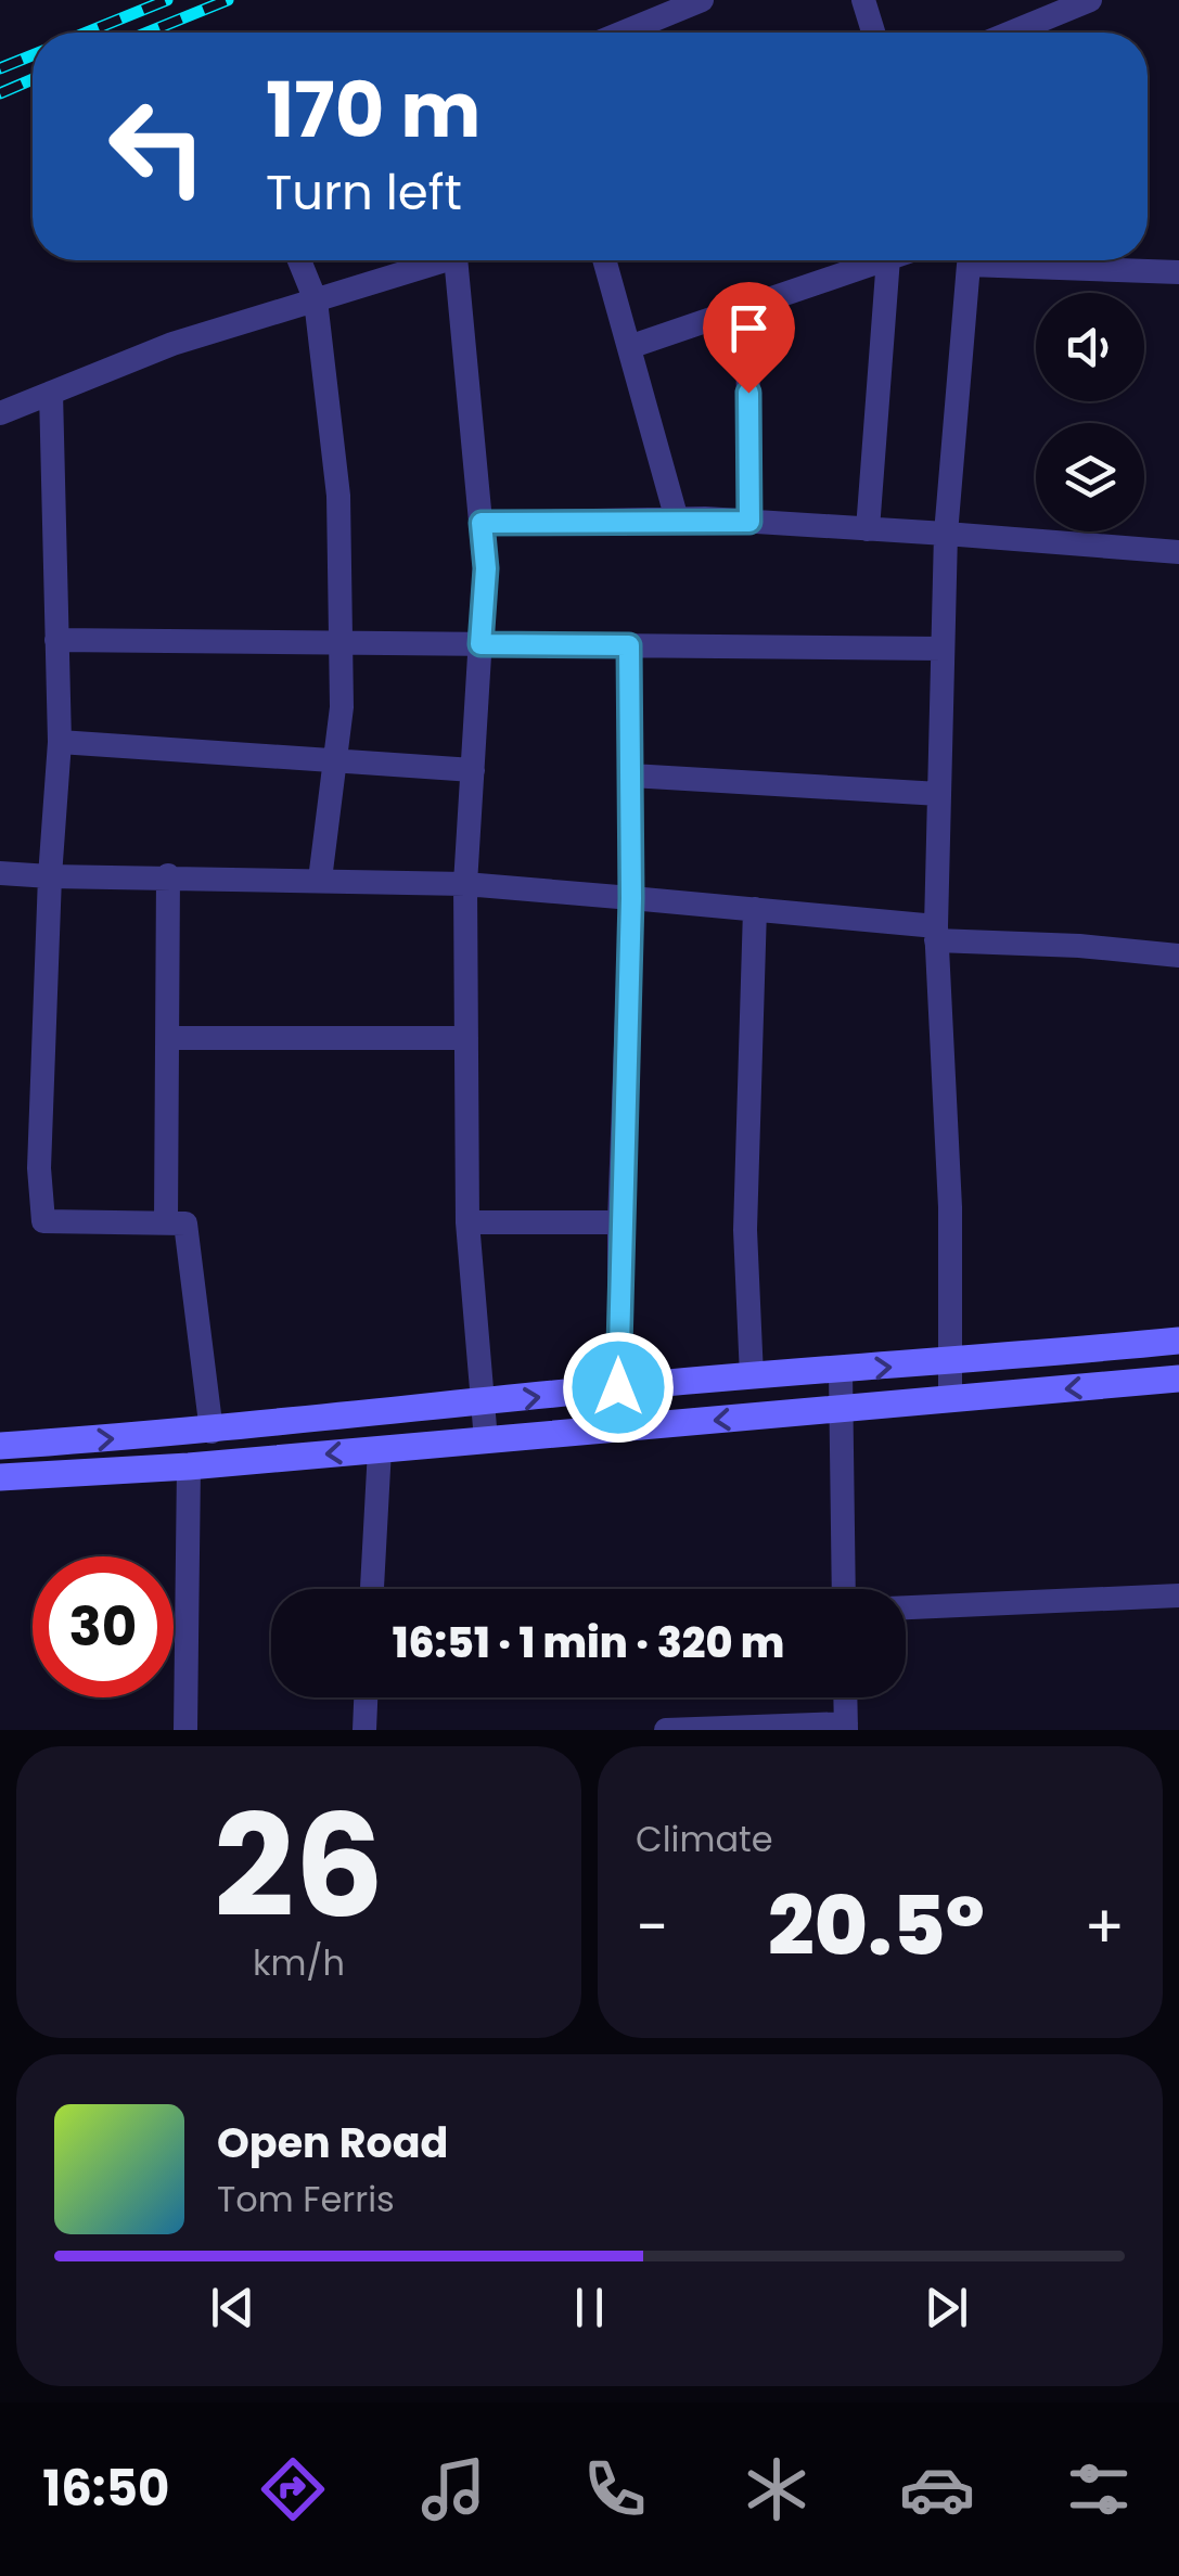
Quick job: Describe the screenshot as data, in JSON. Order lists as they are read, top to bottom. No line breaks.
{"page":{"turn":["170 m","Turn left"],"limit":"30","trip":"16:51 · 1 min · 320 m","tile":[["26","km/h"],"Climate"],"heat":["−","20.5°","+"],"song":["Open Road","Tom Ferris"],"tabs":"16:50"}}
